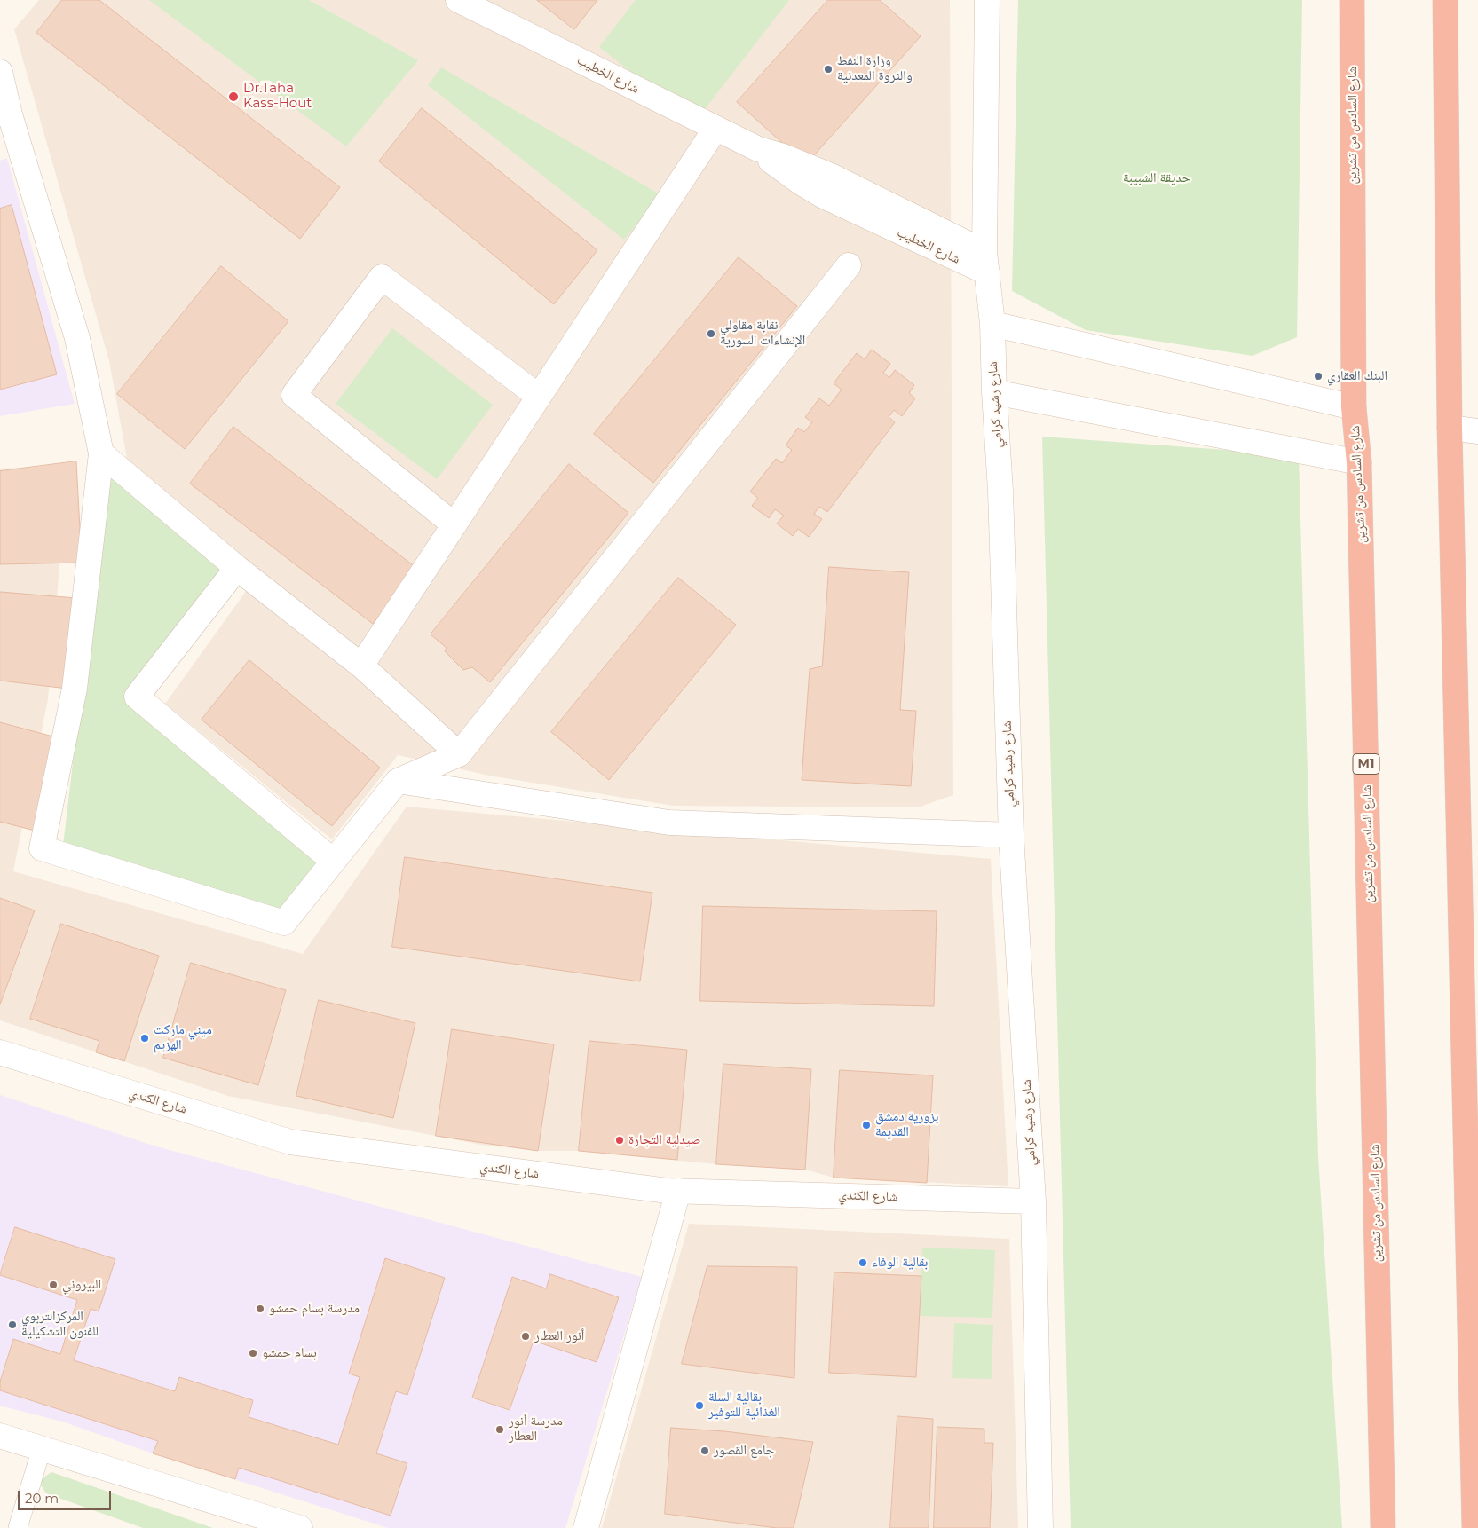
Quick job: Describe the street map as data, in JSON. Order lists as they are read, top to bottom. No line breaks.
{"streets":{"highway":["شارع السادس من تشرين","M1"],"street":["شارع الخطيب","شارع رشيد كرامي","شارع الكندي"]},"crossings":[["شارع الخطيب","شارع رشيد كرامي"],["شارع رشيد كرامي","شارع الكندي"]],"parks":["حديقة الشبيبة"],"places":["وزارة النفط والثروة المعدنية","Dr.Taha Kass-Hout","نقابة مقاولي الإنشاءات السورية","البنك العقاري","ميني ماركت الهزيم","بزورية دمشق القديمة","صيدلية التجارة","بقالية الوفاء","البيروني","مدرسة بسام حمشو","المركزالتربوي للفنون التشكيلية","أنور العطار","بسام حمشو","بقالية السلة الغذائية للتوفير","مدرسة أنور العطار","جامع القصور"],"scale_bar":"20 m"}
